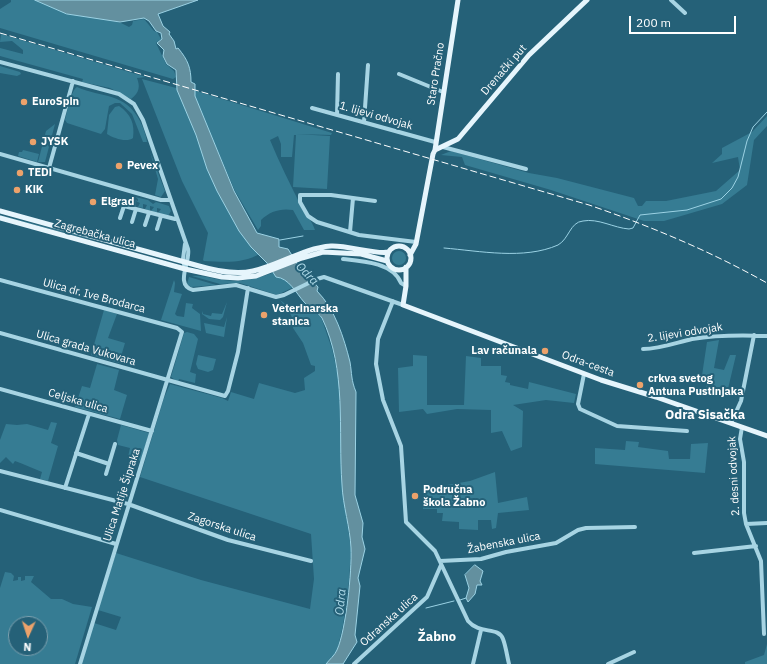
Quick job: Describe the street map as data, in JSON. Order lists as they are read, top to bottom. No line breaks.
{"streets":{"main road":["Drenački put","Staro Pračno","Zagrebačka ulica","Odra-cesta"],"street":["1. lijevi odvojak","Ulica dr. Ive Brodarca","2. lijevi odvojak","Ulica grada Vukovara","Celjska ulica","2. desni odvojak","Ulica Matije Šipraka","Zagorska ulica","Žabenska ulica","Odranska ulica"]},"crossings":[["Drenački put","Staro Pračno"],["Staro Pračno","1. lijevi odvojak"],["Ulica dr. Ive Brodarca","Ulica Matije Šipraka"],["Ulica grada Vukovara","Odra-cesta"],["Ulica grada Vukovara","Ulica Matije Šipraka"],["Odra-cesta","2. desni odvojak"],["Celjska ulica","Ulica Matije Šipraka"],["Ulica Matije Šipraka","Zagorska ulica"],["Žabenska ulica","Odranska ulica"]],"districts":["Odra Sisačka","Žabno"],"water":["Odra"],"places":["EuroSpin","JYSK","Pevex","TEDi","KiK","Elgrad","Veterinarska stanica","Lav računala","crkva svetog Antuna Pustinjaka","Područna škola Žabno"],"scale_bar":"200 m","north":"bottom"}
